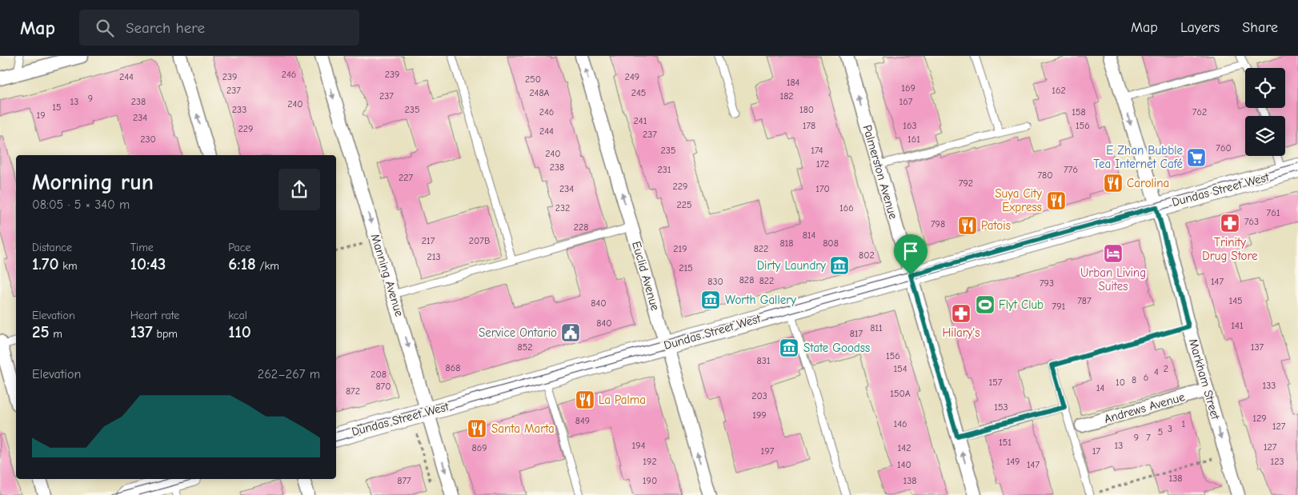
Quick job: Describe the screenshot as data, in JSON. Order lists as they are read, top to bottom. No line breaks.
{"streets":{"main road":["Dundas Street West"],"street":["Palmerston Avenue","Manning Avenue","Euclid Avenue","Markham Street","Andrews Avenue"]},"crossings":[["Palmerston Avenue","Dundas Street West"],["Dundas Street West","Manning Avenue"],["Dundas Street West","Euclid Avenue"],["Dundas Street West","Markham Street"],["Markham Street","Andrews Avenue"]],"one_way":["Palmerston Avenue","Manning Avenue","Euclid Avenue","Markham Street"],"places":{"supermarket":["E Zhan Bubble Tea Internet Café"],"restaurant":["Carolina","Suya City Express","Patois","La Palma","Santa Marta"],"pharmacy":["Trinity Drug Store","Hilary's"],"hotel":["Urban Living Suites"],"museum":["Dirty Laundry","Worth Gallery","State Goodss"],"sports":["Flyt Club"],"public building":["Service Ontario"]},"house_numbers":["246","239","244","239","249","250","184","169","237","162","248A","245","237","182","9","13","238","167","240","15","233","235","180","246","158","762","19","234","241","178","163","156","229","244","237","230","161","760","235","174","240","172","238","231","776","780","227","792","229","234","170","225","232","166","761","763","798","228","814","217","207B","818","808","219","822","802","213","215","828","822","830","147","793","787","145","840","791","840","141","811","817","852","137","156","831","868","154","2","4","208","6","8","157","10","133","870","14","872","150A","203","153","199","129","849","146","1","127","3","5","9","7","151","194","13","127","869","142","197","17","192","149","123","140","147","138","877","190","138"],"page":{"header":"Map","search":"Search here","nav":["Map","Layers","Share"],"heading":["Morning run","08:05 · 5 × 340 m"],"stats":[["Distance","1.70 km"],["Time","10:43"],["Pace","6:18 /km"],["Elevation","25 m"],["Heart rate","137 bpm"],["kcal","110"]],"chart":["Elevation","262–267 m"]}}
